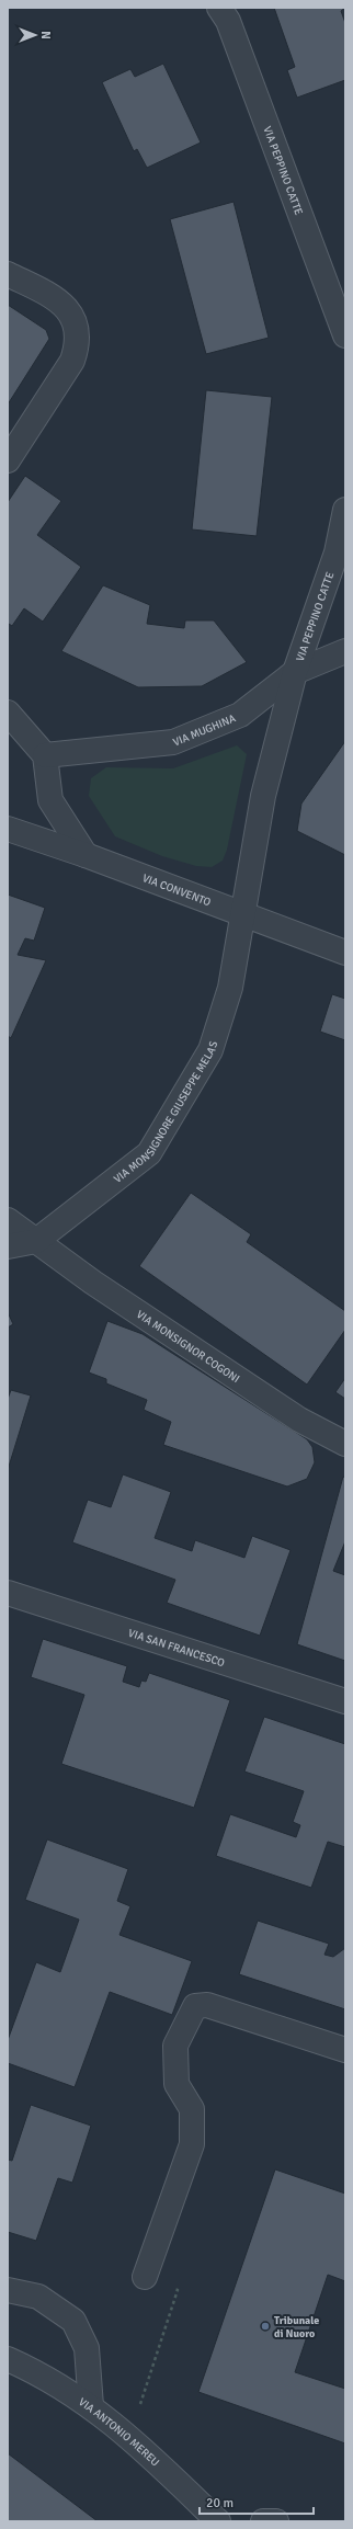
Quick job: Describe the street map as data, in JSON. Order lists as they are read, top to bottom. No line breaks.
{"streets":{"street":["VIA PEPPINO CATTE","VIA MUGHINA","VIA CONVENTO","VIA MONSIGNORE GIUSEPPE MELAS","VIA MONSIGNOR COGONI","VIA SAN FRANCESCO","VIA ANTONIO MEREU"]},"crossings":[["VIA PEPPINO CATTE","VIA MUGHINA"],["VIA PEPPINO CATTE","VIA CONVENTO"],["VIA PEPPINO CATTE","VIA MONSIGNORE GIUSEPPE MELAS"],["VIA CONVENTO","VIA MONSIGNORE GIUSEPPE MELAS"],["VIA MONSIGNORE GIUSEPPE MELAS","VIA MONSIGNOR COGONI"]],"places":["Tribunale di Nuoro"],"scale_bar":"20 m","north":"right"}
